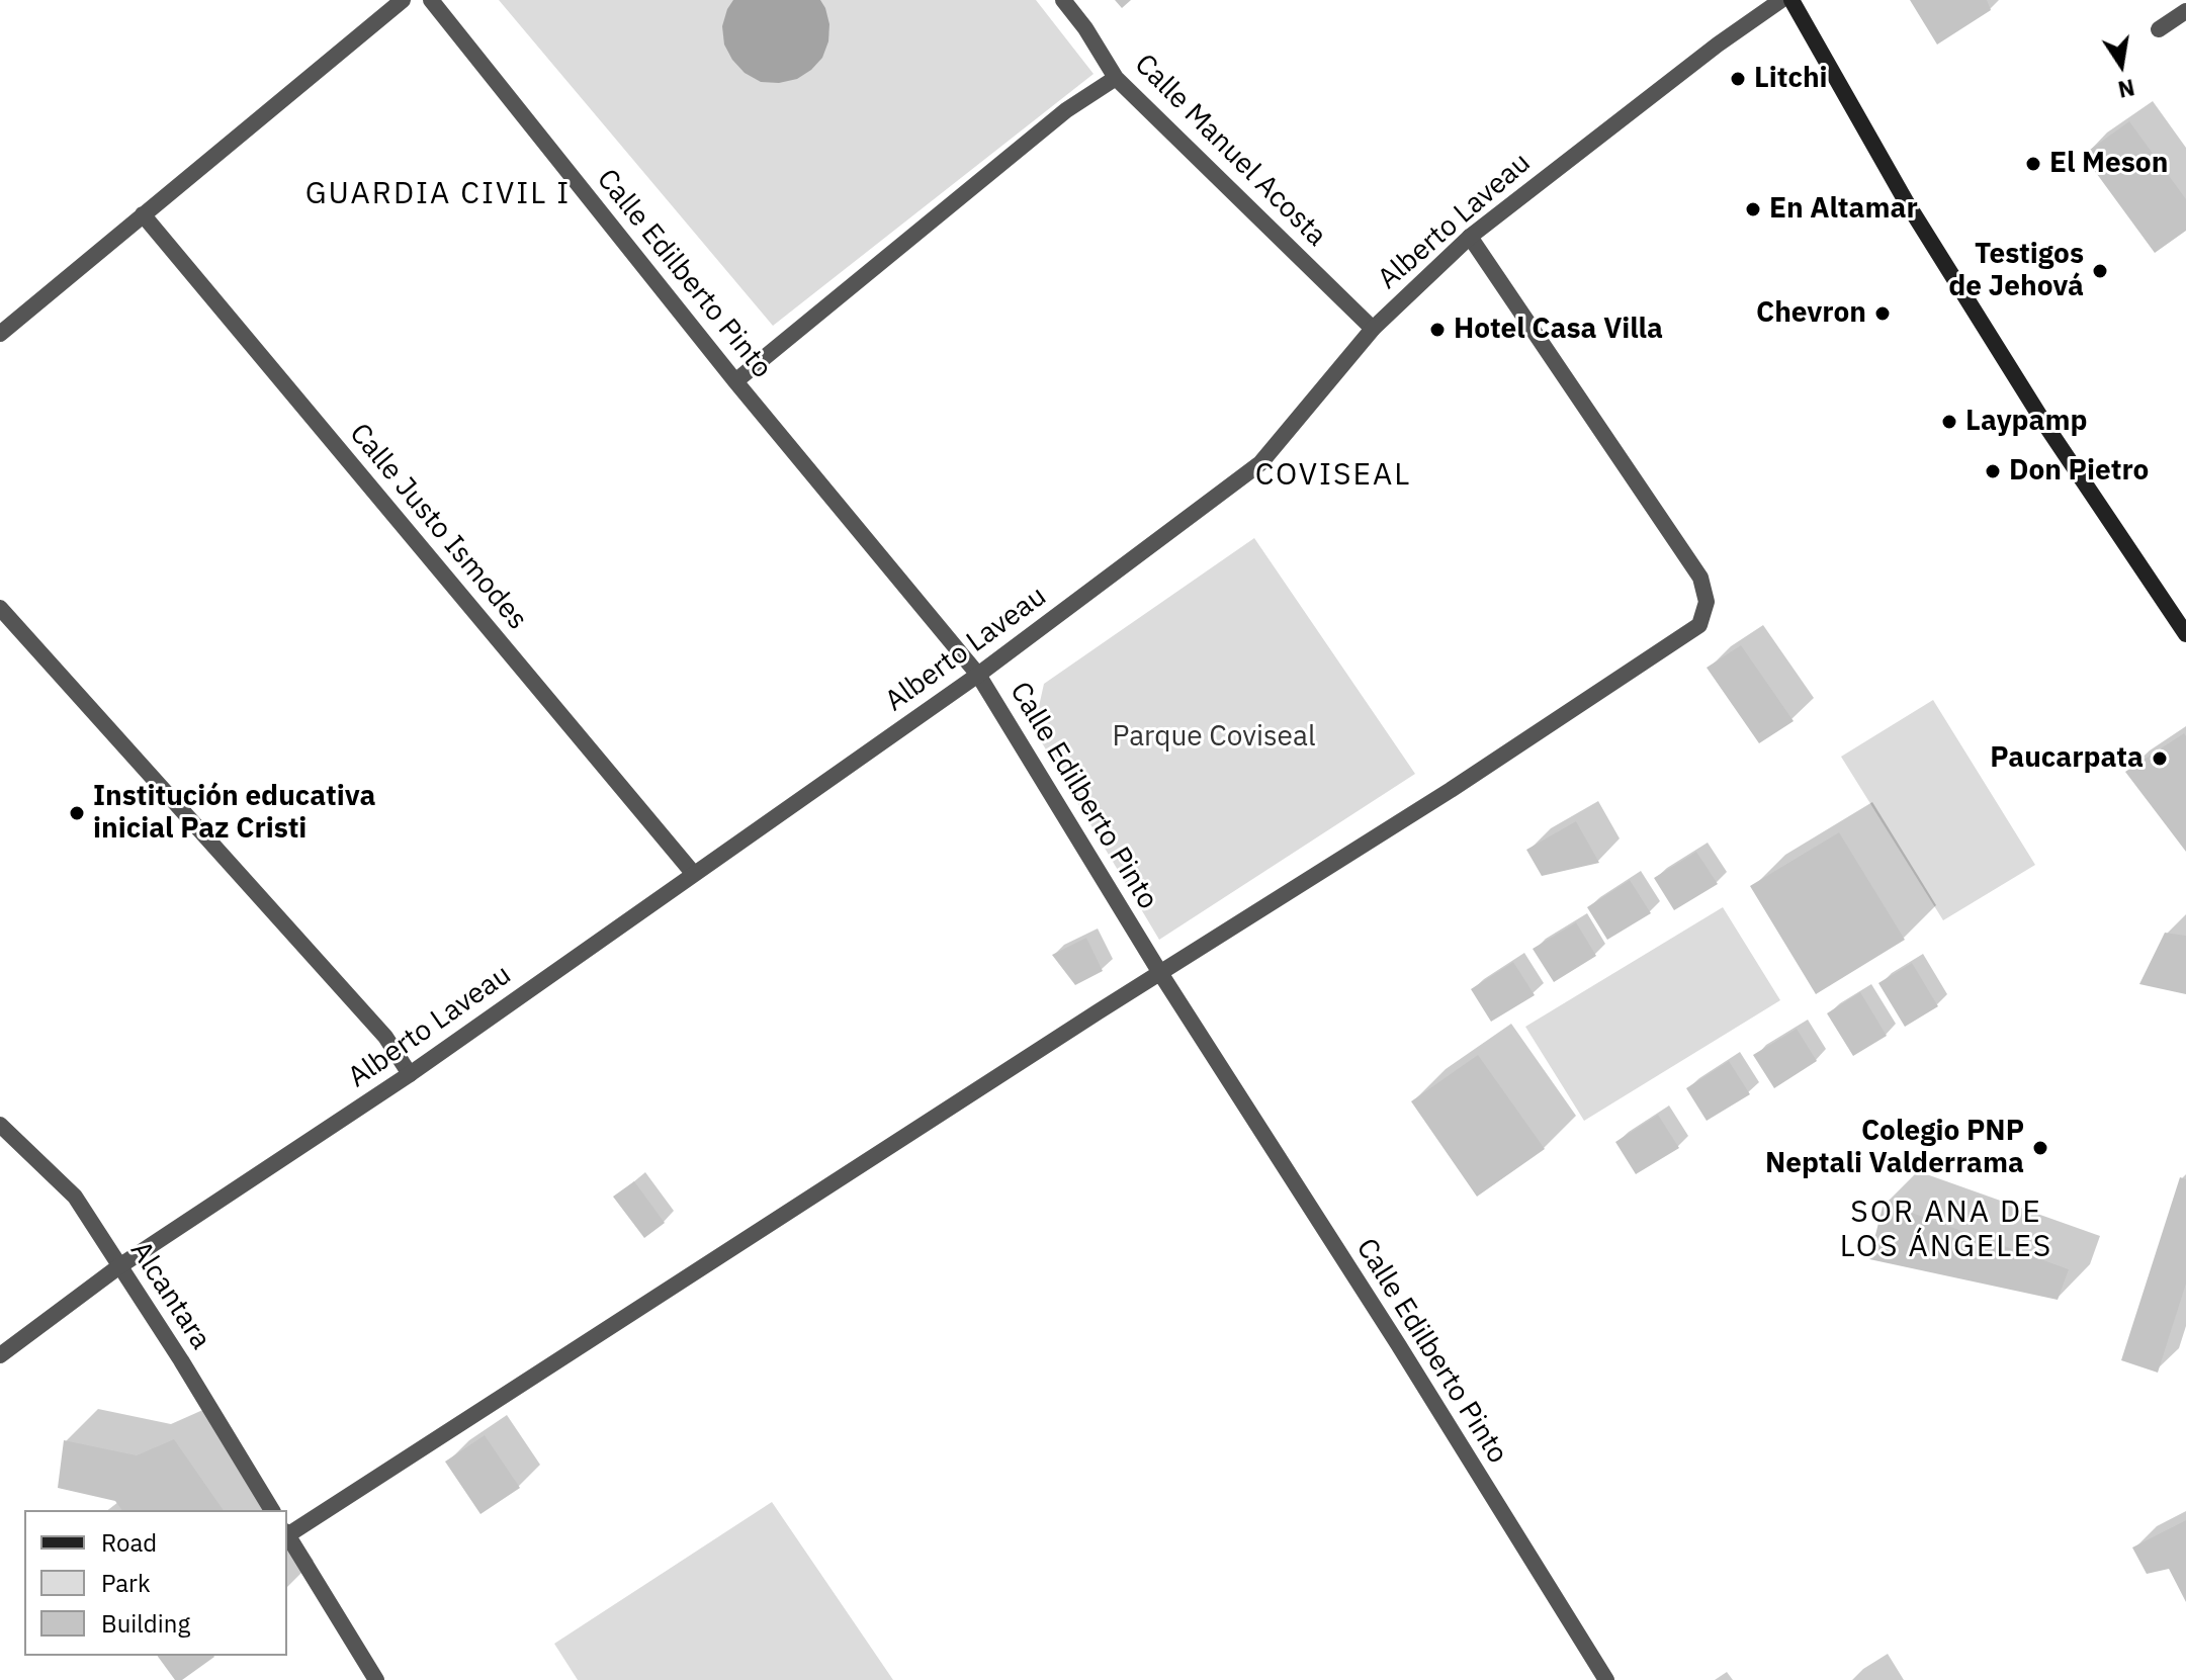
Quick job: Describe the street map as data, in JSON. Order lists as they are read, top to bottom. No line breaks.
{"streets":{"street":["Calle Manuel Acosta","Alberto Laveau","Calle Edilberto Pinto","Calle Justo Ismodes","Alcantara"]},"crossings":[["Calle Manuel Acosta","Alberto Laveau"],["Alberto Laveau","Calle Edilberto Pinto"],["Alberto Laveau","Calle Justo Ismodes"],["Alberto Laveau","Alcantara"]],"districts":["GUARDIA CIVIL I","COVISEAL","SOR ANA DE LOS ÁNGELES"],"parks":["Parque Coviseal"],"places":["Litchi","El Meson","En Altamar","Testigos de Jehová","Chevron","Hotel Casa Villa","Laypamp","Don Pietro","Paucarpata","Institución educativa inicial Paz Cristi","Colegio PNP Neptali Valderrama"],"legend":["Road","Park","Building"],"north":"bottom"}
